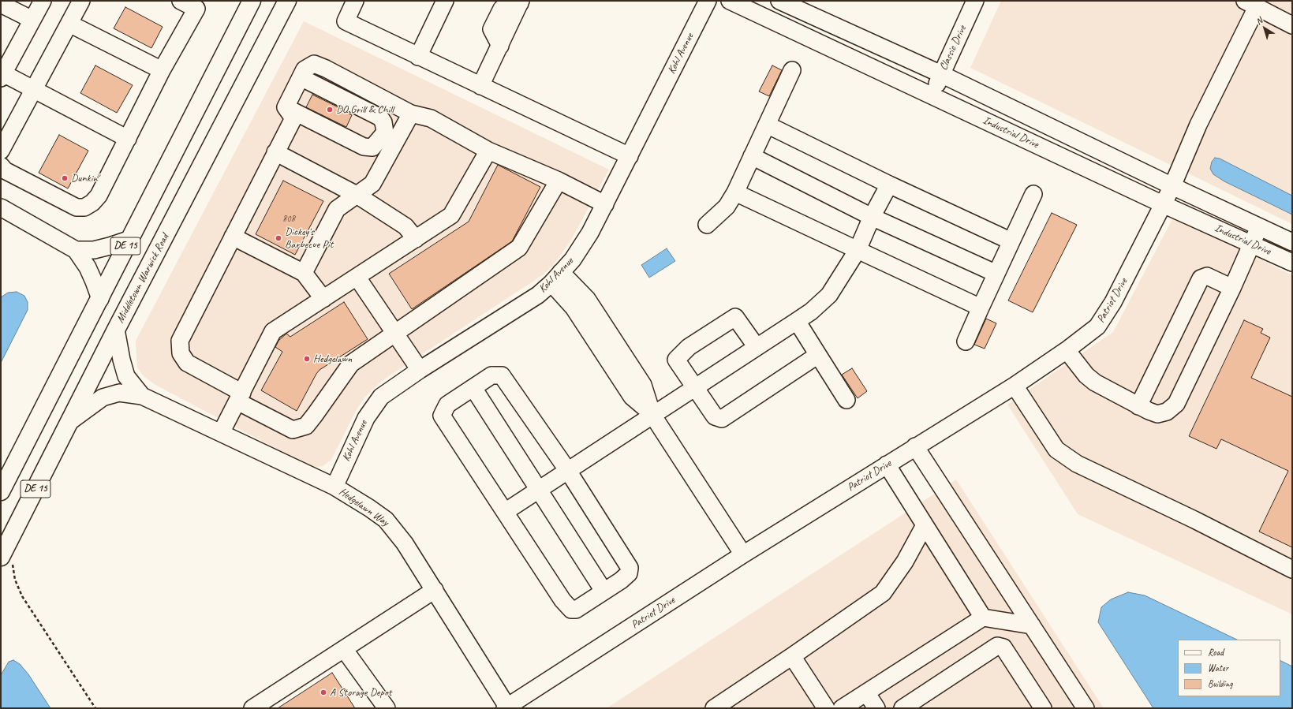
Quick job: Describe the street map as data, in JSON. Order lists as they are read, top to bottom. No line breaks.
{"streets":{"main road":["DE 15","Middletown Warwick Road"],"street":["Classic Drive","Kohl Avenue","Industrial Drive","Patriot Drive","Hedgelawn Way"]},"crossings":[["Classic Drive","Industrial Drive"],["Kohl Avenue","Hedgelawn Way"],["Industrial Drive","Patriot Drive"],["Patriot Drive","Hedgelawn Way"]],"places":["DQ Grill & Chill","Dunkin'","Dickey's Barbecue Pit","Hedgelawn","A Storage Depot"],"house_numbers":["808"],"legend":["Road","Water","Building"],"north":"top left"}
